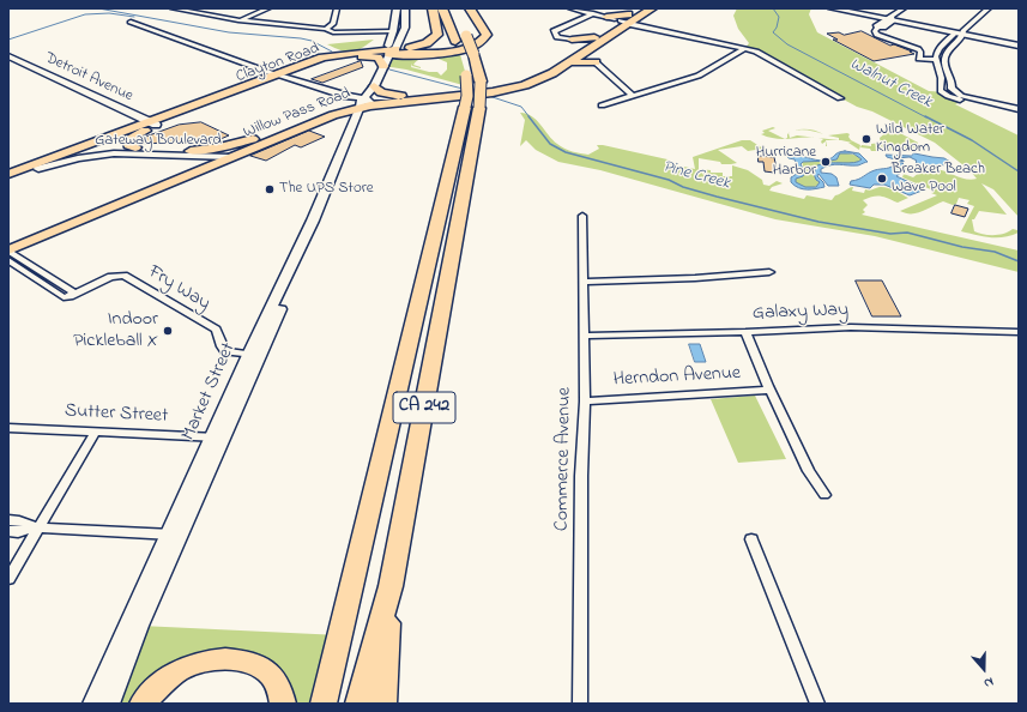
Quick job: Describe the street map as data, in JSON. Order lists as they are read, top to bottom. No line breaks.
{"streets":{"highway":["CA 242"],"main road":["Clayton Road","Detroit Avenue","Willow Pass Road","Gateway Boulevard","Market Street"],"street":["Fry Way","Galaxy Way","Herndon Avenue","Sutter Street","Commerce Avenue"]},"crossings":[["Clayton Road","Detroit Avenue"],["Clayton Road","Gateway Boulevard"],["Clayton Road","Market Street"],["Willow Pass Road","Gateway Boulevard"],["Willow Pass Road","Market Street"],["Willow Pass Road","CA 242"],["Fry Way","Market Street"],["Galaxy Way","Commerce Avenue"],["Herndon Avenue","Commerce Avenue"],["Market Street","Sutter Street"]],"water":["Walnut Creek","Pine Creek"],"places":["Wild Water Kingdom","Hurricane Harbor","Breaker Beach Wave Pool","The UPS Store","Indoor Pickleball X"],"north":"bottom"}
